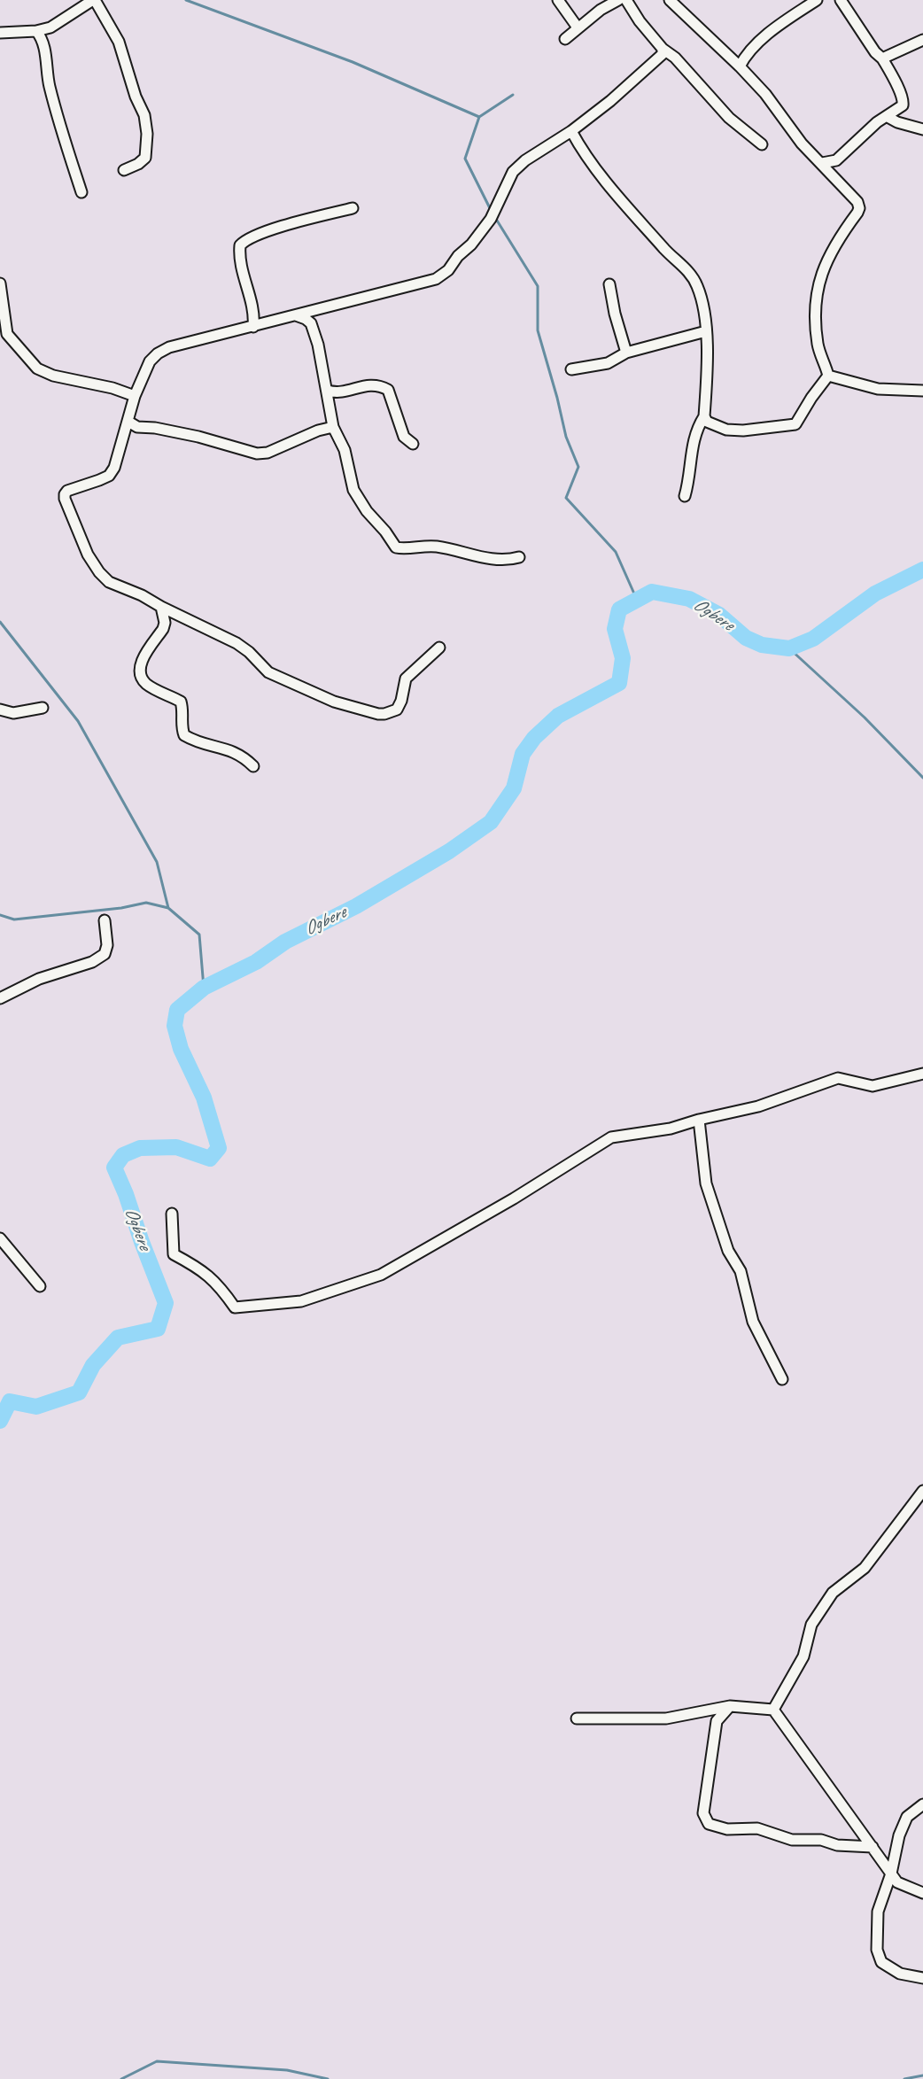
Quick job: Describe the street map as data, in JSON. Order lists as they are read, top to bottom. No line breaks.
{"water":["Ogbere"]}
